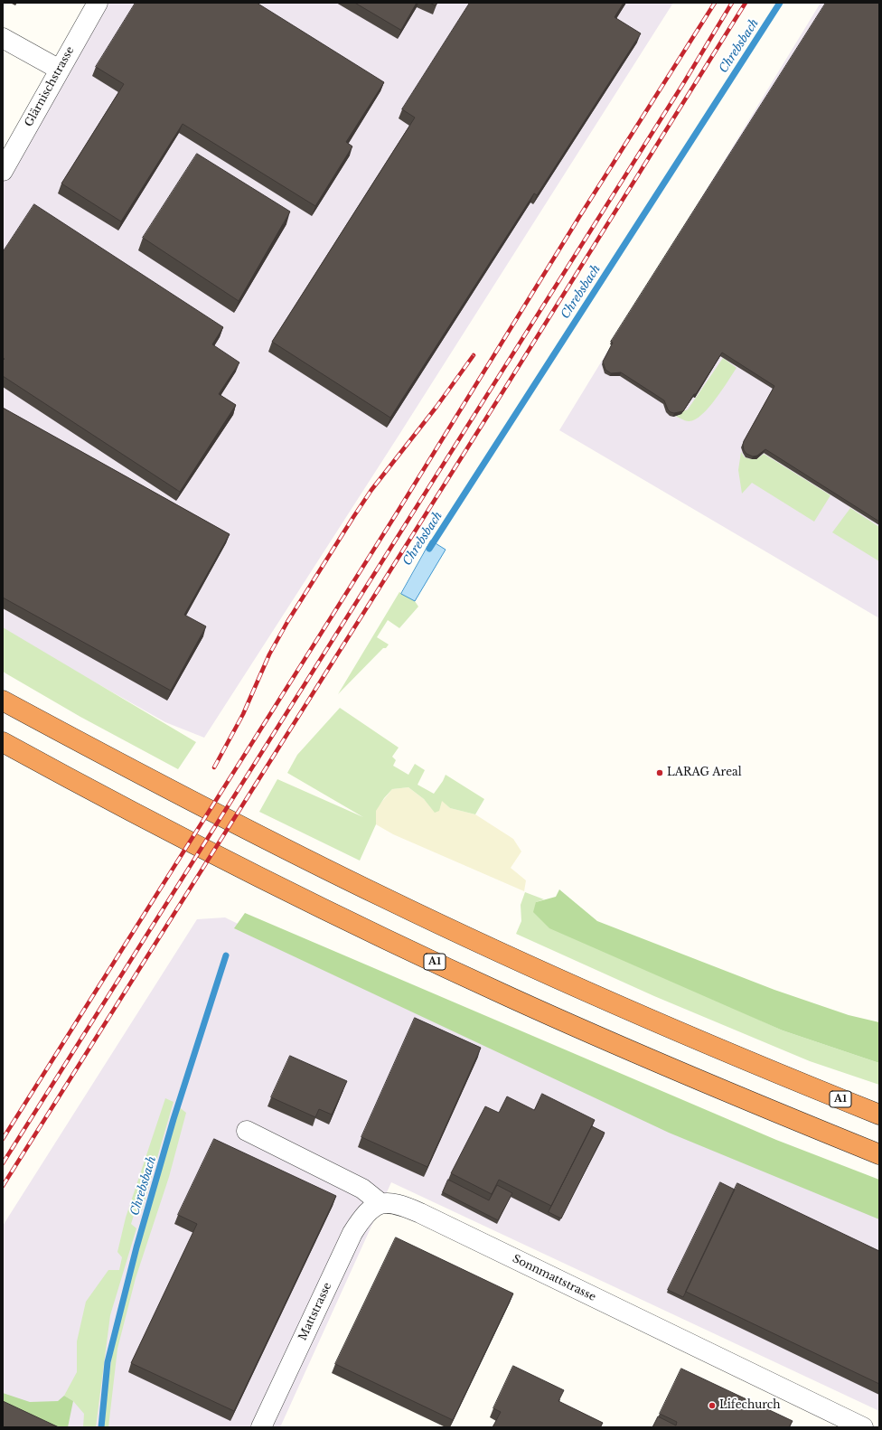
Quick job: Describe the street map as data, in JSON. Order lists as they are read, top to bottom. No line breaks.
{"streets":{"highway":["A1"],"street":["Glärnischstrasse","Sonnmattstrasse","Mattstrasse"]},"crossings":[["Sonnmattstrasse","Mattstrasse"]],"water":["Chrebsbach"],"places":["LARAG Areal","Lifechurch"]}
